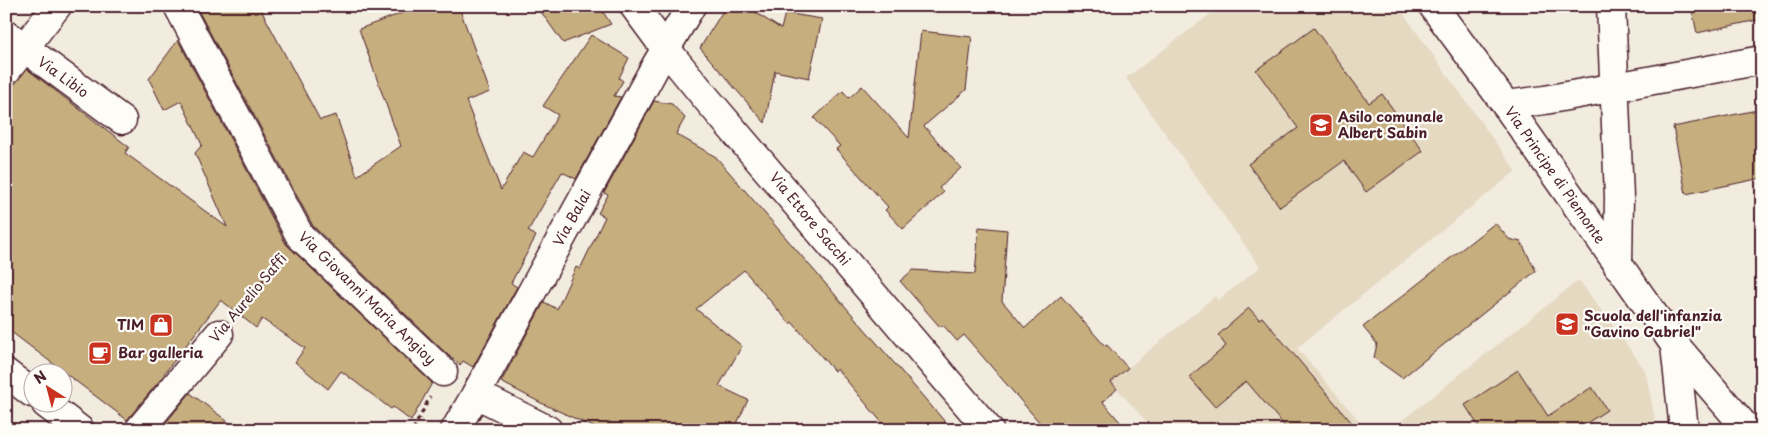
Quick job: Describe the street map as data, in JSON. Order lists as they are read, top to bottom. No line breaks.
{"streets":{"street":["Via Libio","Via Principe di Piemonte","Via Balai","Via Ettore Sacchi","Via Aurelio Saffi","Via Giovanni Maria Angioy"]},"crossings":[["Via Balai","Via Ettore Sacchi"],["Via Aurelio Saffi","Via Giovanni Maria Angioy"]],"places":{"school or university":["Asilo comunale Albert Sabin","Scuola dell'infanzia \"Gavino Gabriel\""],"shop":["TIM"],"cafe":["Bar galleria"]},"north":"top left"}
